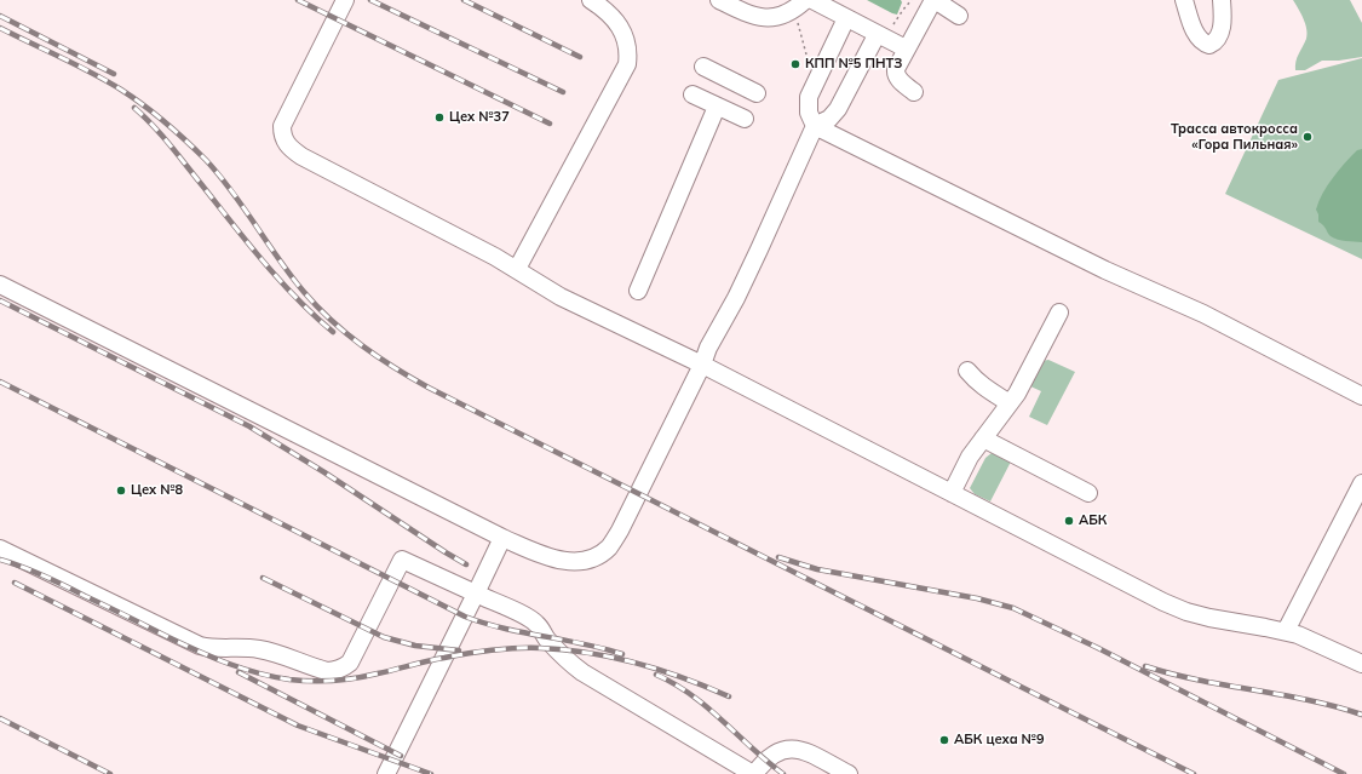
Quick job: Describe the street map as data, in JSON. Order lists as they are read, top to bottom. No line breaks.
{"places":["КПП №5 ПНТЗ","Цех №37","Трасса автокросса «Гора Пильная»","Цех №8","АБК","АБК цеха №9"]}
